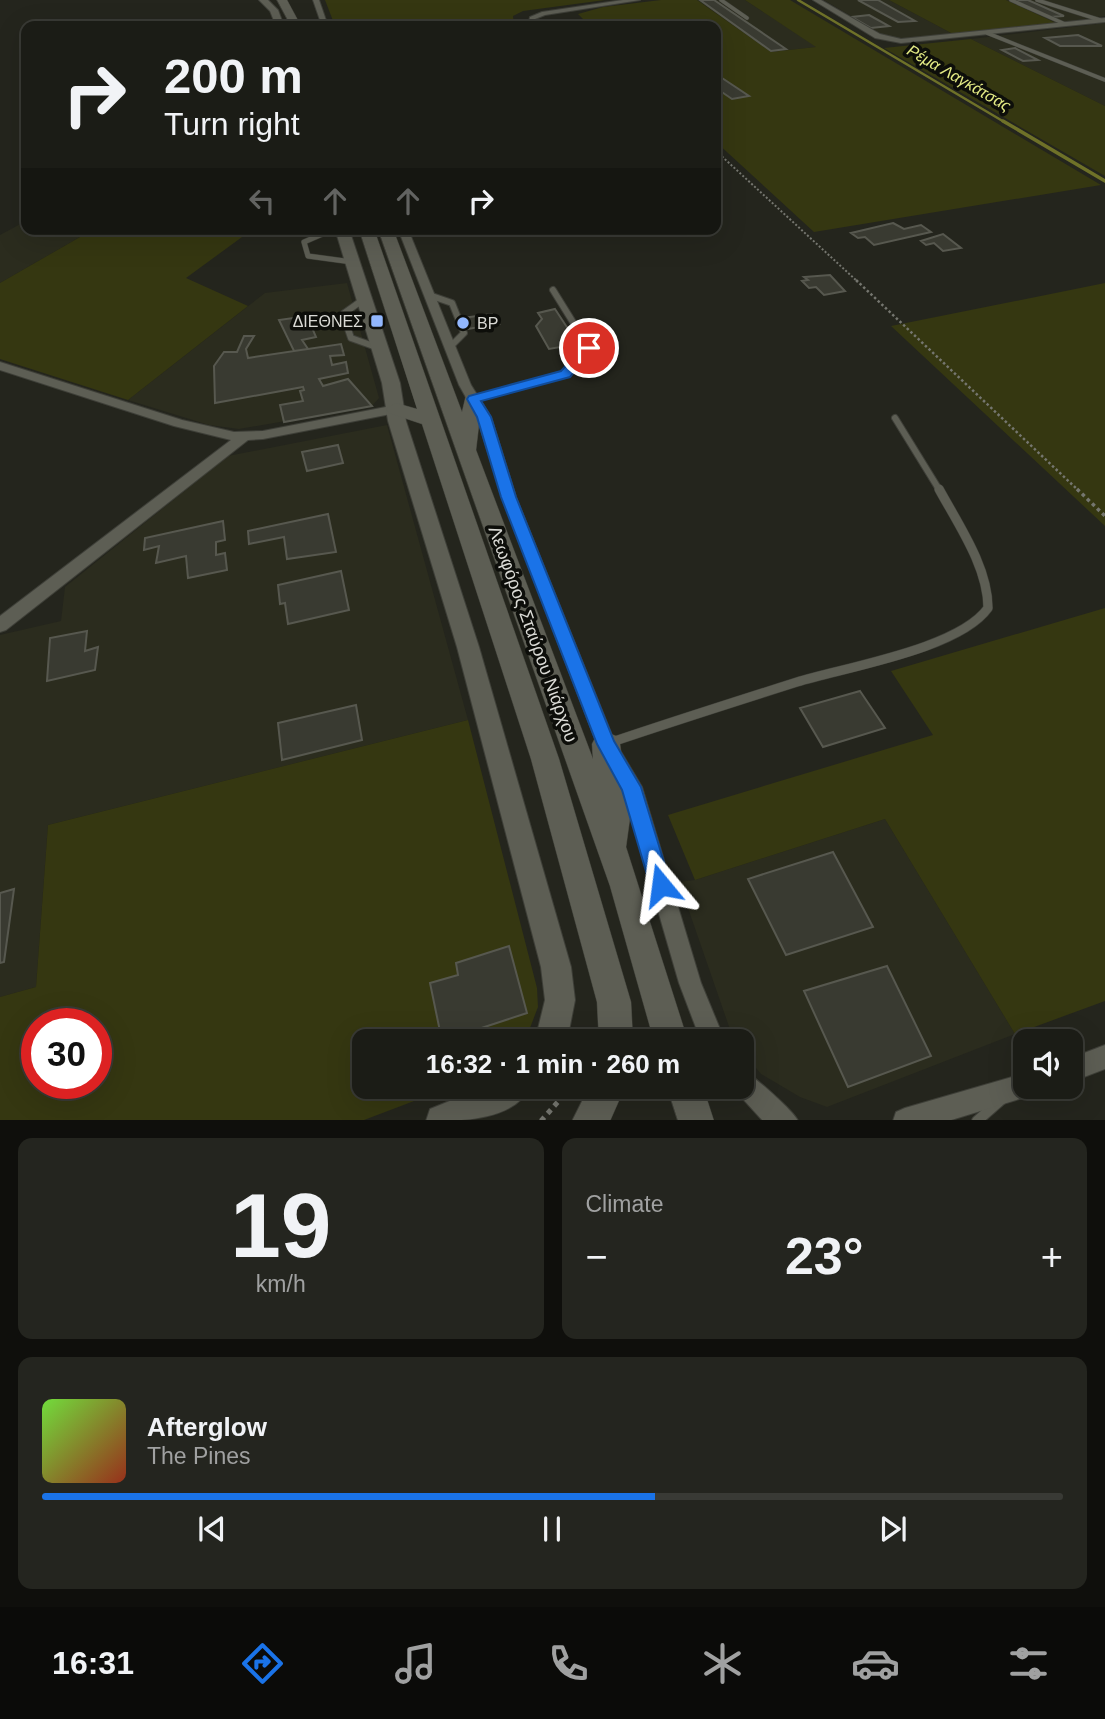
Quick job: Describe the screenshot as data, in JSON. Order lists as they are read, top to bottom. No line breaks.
{"streets":{"main road":["Λεωφόρος Σταύρου Νιάρχου"]},"water":["Ρέμα Λαγκάτσας"],"places":{"transit":["ΔΙΕΘΝΕΣ"],"other":["BP"]},"page":{"turn":["200 m","Turn right"],"limit":"30","trip":"16:32 · 1 min · 260 m","tile":[["19","km/h"],"Climate"],"heat":["−","23°","+"],"song":["Afterglow","The Pines"],"tabs":"16:31"}}
